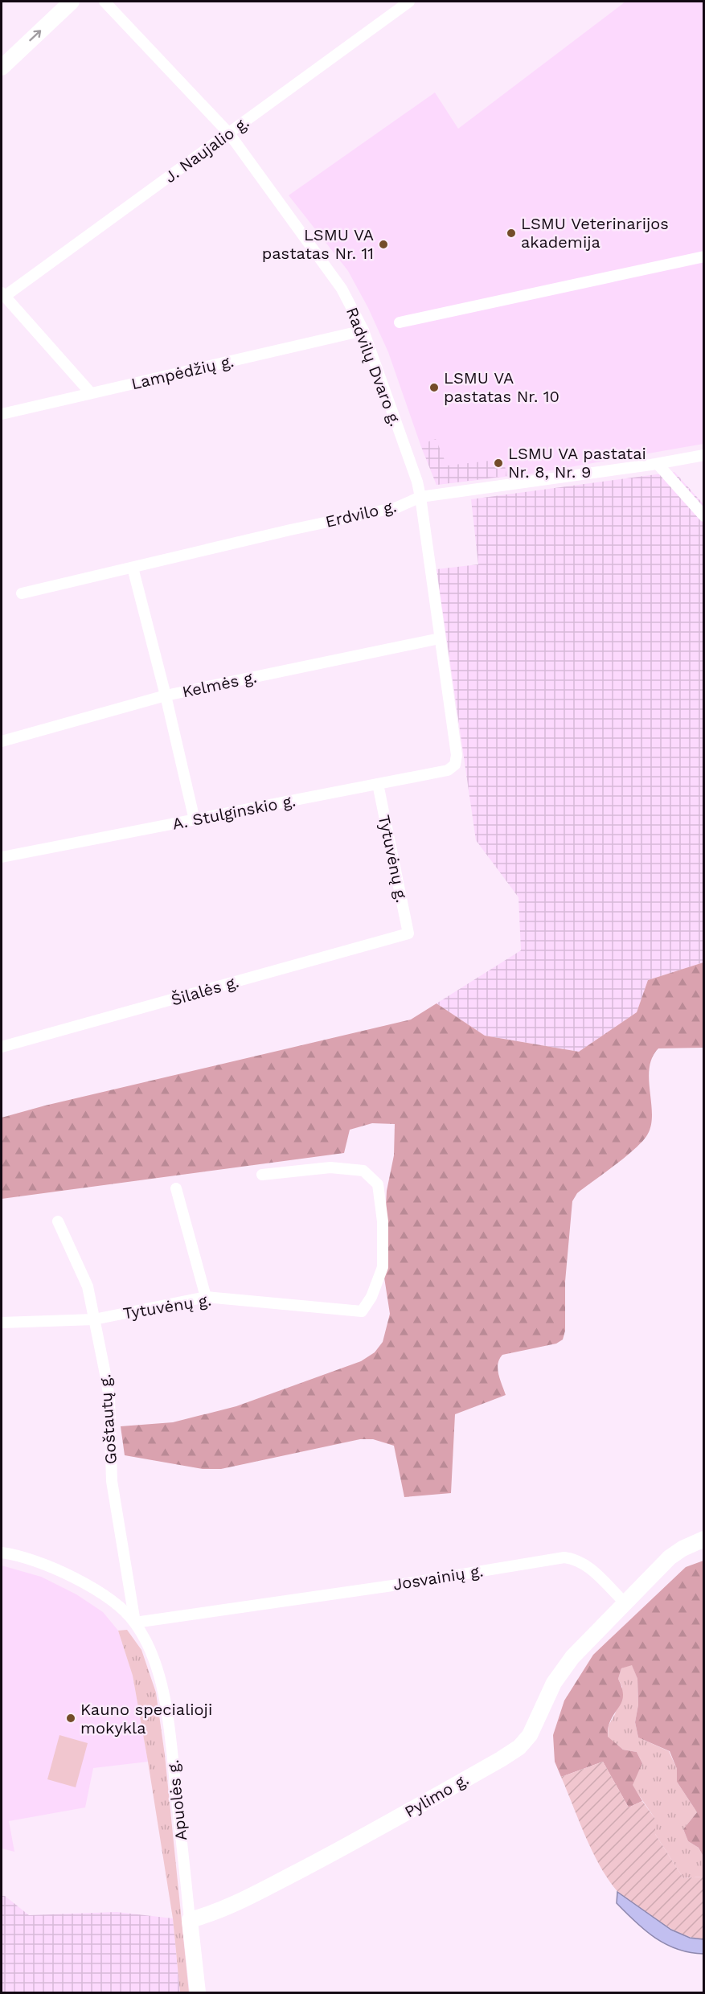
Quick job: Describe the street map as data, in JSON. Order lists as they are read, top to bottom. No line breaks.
{"streets":{"main road":["Pylimo g.","Apuolės g."],"street":["J. Naujalio g.","Radvilų Dvaro g.","Lampėdžių g.","Erdvilo g.","Kelmės g.","A. Stulginskio g.","Tytuvėnų g.","Šilalės g.","Goštautų g.","Josvainių g."]},"crossings":[["J. Naujalio g.","Radvilų Dvaro g."],["Radvilų Dvaro g.","Lampėdžių g."],["Radvilų Dvaro g.","Erdvilo g."],["Radvilų Dvaro g.","Kelmės g."],["Radvilų Dvaro g.","A. Stulginskio g."],["A. Stulginskio g.","Tytuvėnų g."],["Tytuvėnų g.","Šilalės g."],["Tytuvėnų g.","Goštautų g."],["Goštautų g.","Josvainių g."],["Goštautų g.","Apuolės g."],["Josvainių g.","Pylimo g."],["Josvainių g.","Apuolės g."],["Pylimo g.","Apuolės g."]],"places":["LSMU Veterinarijos akademija","LSMU VA pastatas Nr. 11","LSMU VA pastatas Nr. 10","LSMU VA pastatai Nr. 8, Nr. 9","Kauno specialioji mokykla"]}
